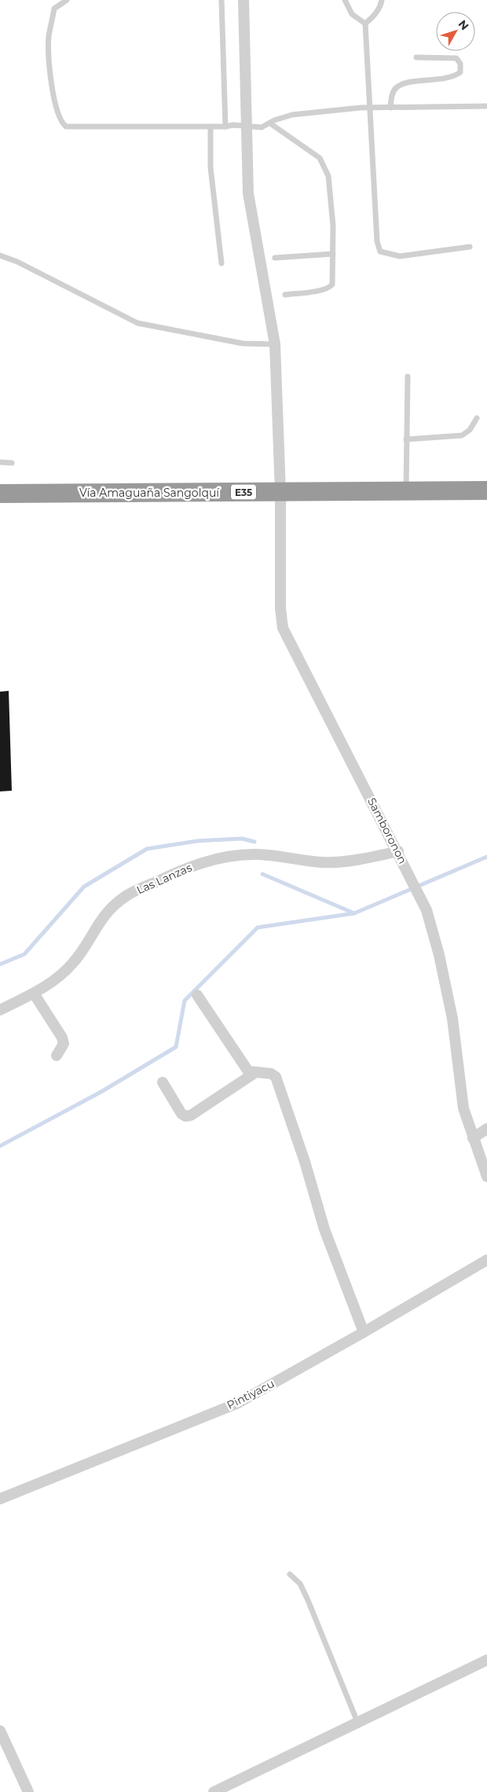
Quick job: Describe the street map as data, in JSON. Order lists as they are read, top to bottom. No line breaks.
{"streets":{"highway":["E35","Vía Amaguaña Sangolquí"],"street":["Samboronon","Las Lanzas","Pintiyacu"]},"crossings":[["Vía Amaguaña Sangolquí","Samboronon"],["Samboronon","Las Lanzas"]],"north":"top right"}
